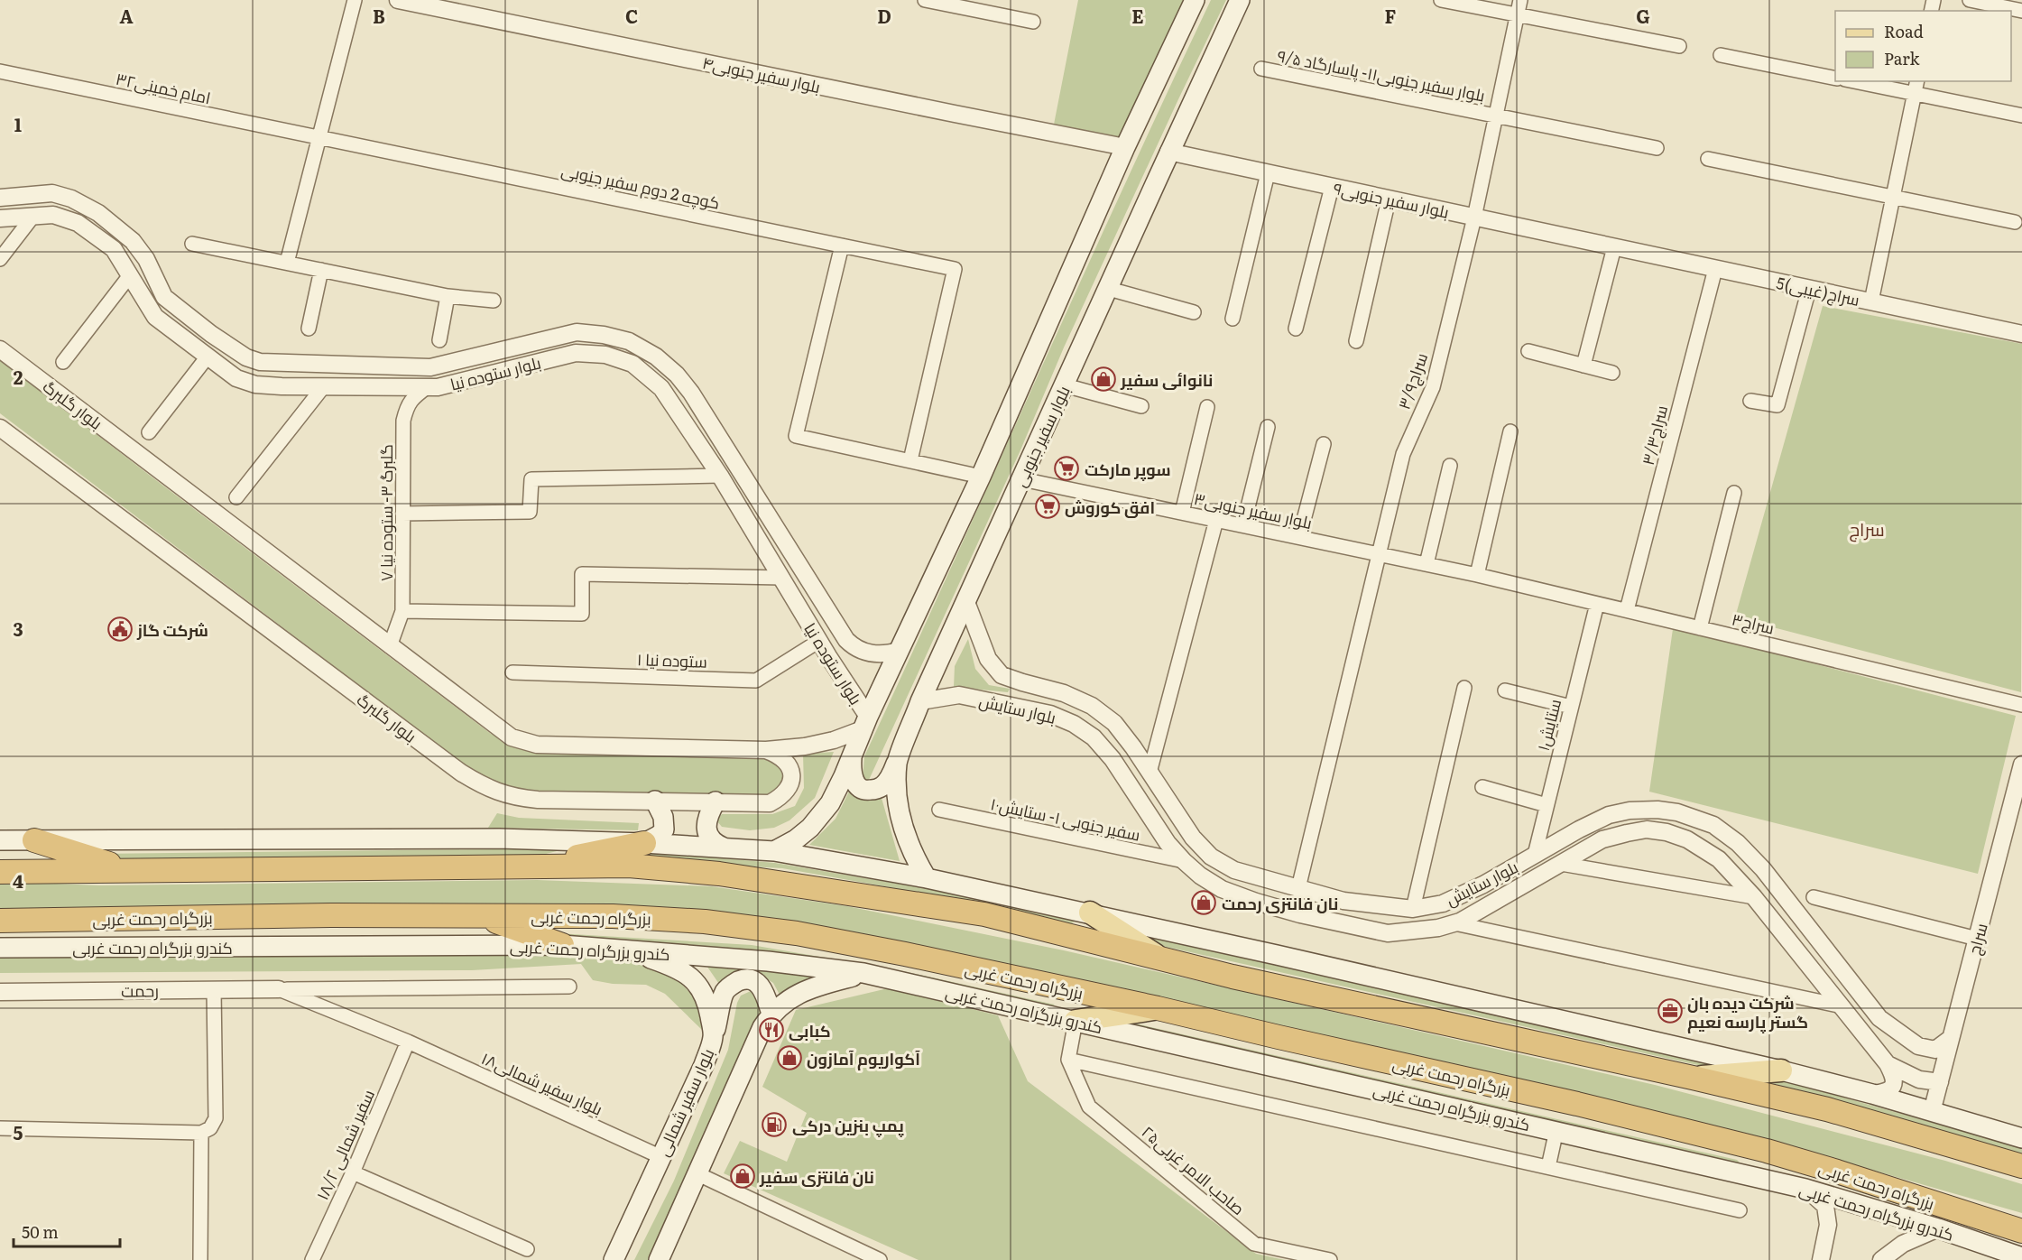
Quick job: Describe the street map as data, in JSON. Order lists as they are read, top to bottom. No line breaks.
{"streets":{"highway":["بزرگراه رحمت غربی"],"main road":["بلوار سفیر جنوبی","کندرو بزرگراه رحمت غربی","بلوار سفیر شمالی"],"street":["بلوار سفیر جنوبی۴","بلوار سفیر جنوبی۱۱- پاسارگاد ۹/۵","امام خمینی۳۲","کوچه 2 دوم سفیر جنوبی","بلوار سفیر جنوبی۹","5سراج(غیبی)","بلوار ستوده نیا","سراج۳/۹","بلوار گلبرگ","سراج۳/۳","بلوار سفیر جنوبی۳","گلبرگ ۳- ستوده نیا ۷","سراج۳","ستوده نیا ۱","بلوار ستایش","ستایش۱","سفیر جنوبی ۱- ستایش۱۰","سراج","رحمت","بلوار سفیر شمالی۱۸","سفیر شمالی ۱۸/۲","صاحب الامر غربی۲۵"]},"crossings":[["بلوار سفیر جنوبی۱۱- پاسارگاد ۹/۵","سراج۳/۹"],["امام خمینی۳۲","کوچه 2 دوم سفیر جنوبی"],["بلوار سفیر جنوبی۹","5سراج(غیبی)"],["بلوار سفیر جنوبی۹","سراج۳/۹"],["بلوار سفیر جنوبی۹","بلوار سفیر جنوبی"],["5سراج(غیبی)","سراج۳/۳"],["بلوار ستوده نیا","بلوار گلبرگ"],["بلوار ستوده نیا","گلبرگ ۳- ستوده نیا ۷"],["بلوار ستوده نیا","ستوده نیا ۱"],["سراج۳/۹","بلوار سفیر جنوبی۳"],["سراج۳/۹","بلوار ستایش"],["بلوار گلبرگ","گلبرگ ۳- ستوده نیا ۷"],["سراج۳/۳","سراج۳"],["بلوار سفیر جنوبی","بلوار سفیر جنوبی۳"],["بلوار سفیر جنوبی","بلوار ستایش"],["بلوار سفیر جنوبی۳","سراج۳"],["سراج۳","ستایش۱"],["بلوار ستایش","ستایش۱"],["بلوار ستایش","سفیر جنوبی ۱- ستایش۱۰"],["بلوار ستایش","سراج"],["کندرو بزرگراه رحمت غربی","بلوار سفیر شمالی"],["رحمت","بلوار سفیر شمالی۱۸"],["بلوار سفیر شمالی۱۸","بلوار سفیر شمالی"],["بلوار سفیر شمالی۱۸","سفیر شمالی ۱۸/۲"]],"districts":["سراج"],"places":{"shop":["نانوائی سفیر","نان فانتزی رحمت","آکواریوم آمازون","نان فانتزی سفیر"],"supermarket":["سوپر مارکت","افق کوروش"],"public building":["شرکت گاز"],"office":["شرکت دیده بان گستر پارسه نعیم"],"restaurant":["کبابی"],"fuel station":["پمپ بنزین درکی"]},"legend":["Road","Park"],"scale_bar":"50 m","grid":{"columns":["A","B","C","D","E","F","G"],"rows":["1","2","3","4","5"]}}
